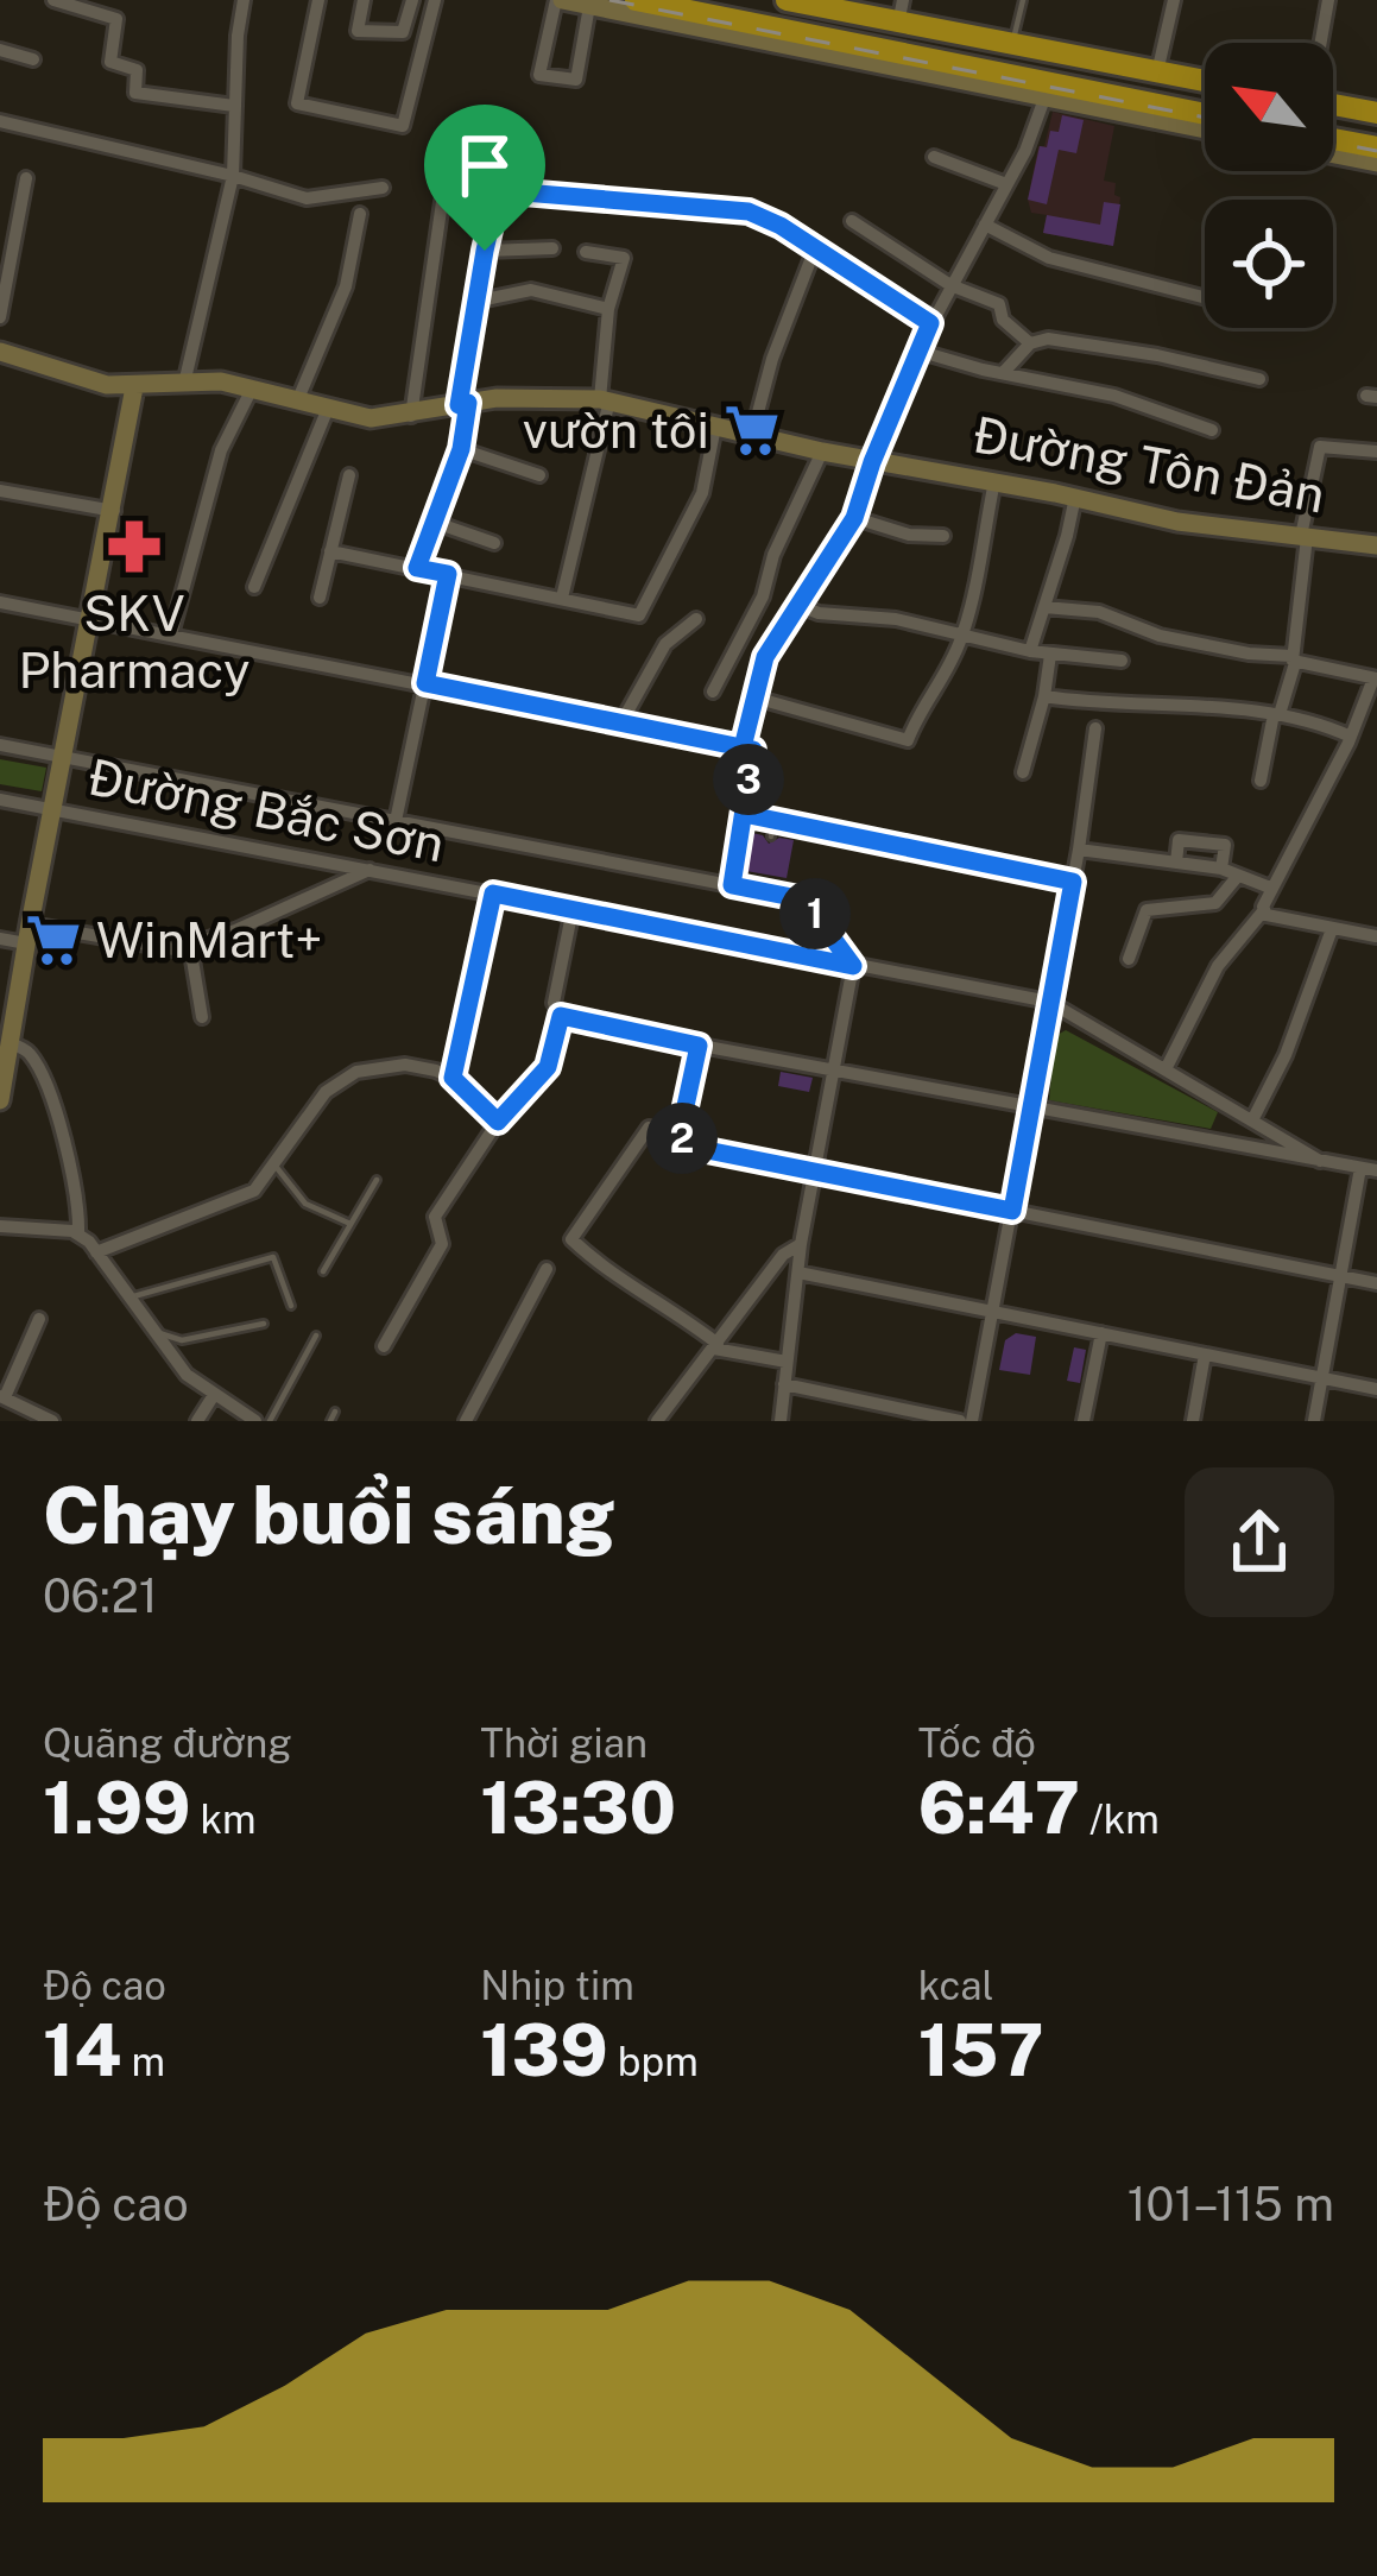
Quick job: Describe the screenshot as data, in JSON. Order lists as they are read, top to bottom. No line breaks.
{"streets":{"street":["Đường Tôn Đản","Đường Bắc Sơn"]},"places":{"supermarket":["vườn tôi","WinMart+"],"pharmacy":["SKV Pharmacy"]},"north":"top left","page":{"pins":["3","1","2"],"heading":["Chạy buổi sáng","06:21"],"stats":[["Quãng đường","1.99 km"],["Thời gian","13:30"],["Tốc độ","6:47 /km"],["Độ cao","14 m"],["Nhịp tim","139 bpm"],["kcal","157"]],"chart":["Độ cao","101–115 m"]}}
